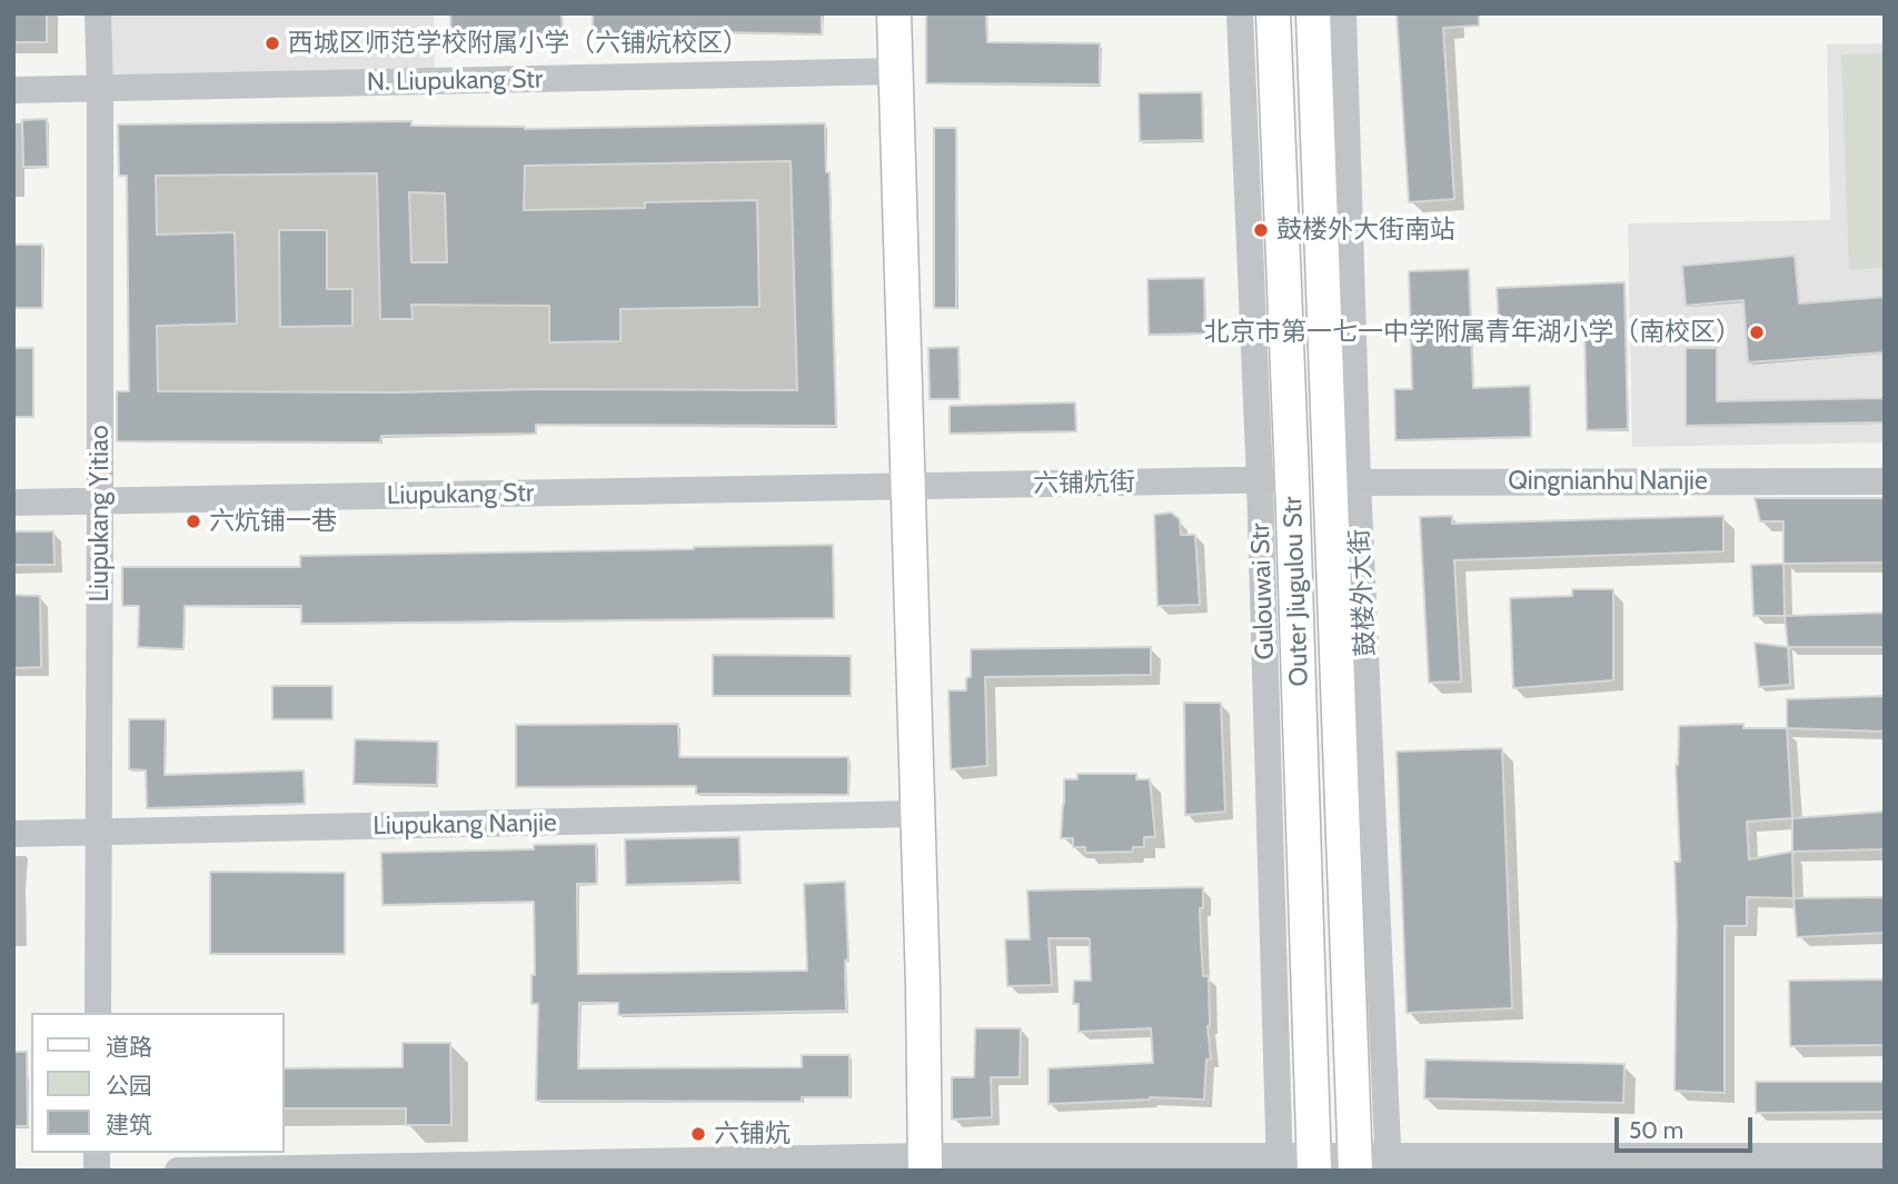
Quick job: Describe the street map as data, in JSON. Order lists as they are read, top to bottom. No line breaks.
{"streets":{"main road":["Outer Jiugulou Str","鼓楼外大街"],"street":["N. Liupukang Str","Qingnianhu Nanjie","六铺炕街","Liupukang Str","Liupukang Yitiao","Gulouwai Str","Liupukang Nanjie"]},"crossings":[["N. Liupukang Str","Liupukang Yitiao"],["Qingnianhu Nanjie","鼓楼外大街"],["六铺炕街","Liupukang Str"],["六铺炕街","Gulouwai Str"],["六铺炕街","Outer Jiugulou Str"],["Liupukang Str","Liupukang Yitiao"],["Liupukang Yitiao","Liupukang Nanjie"],["Gulouwai Str","Outer Jiugulou Str"]],"places":["西城区师范学校附属小学（六铺炕校区）","鼓楼外大街南站","北京市第一七一中学附属青年湖小学（南校区）","六炕铺一巷","六铺炕"],"legend":["道路","公园","建筑"],"scale_bar":"50 m"}
